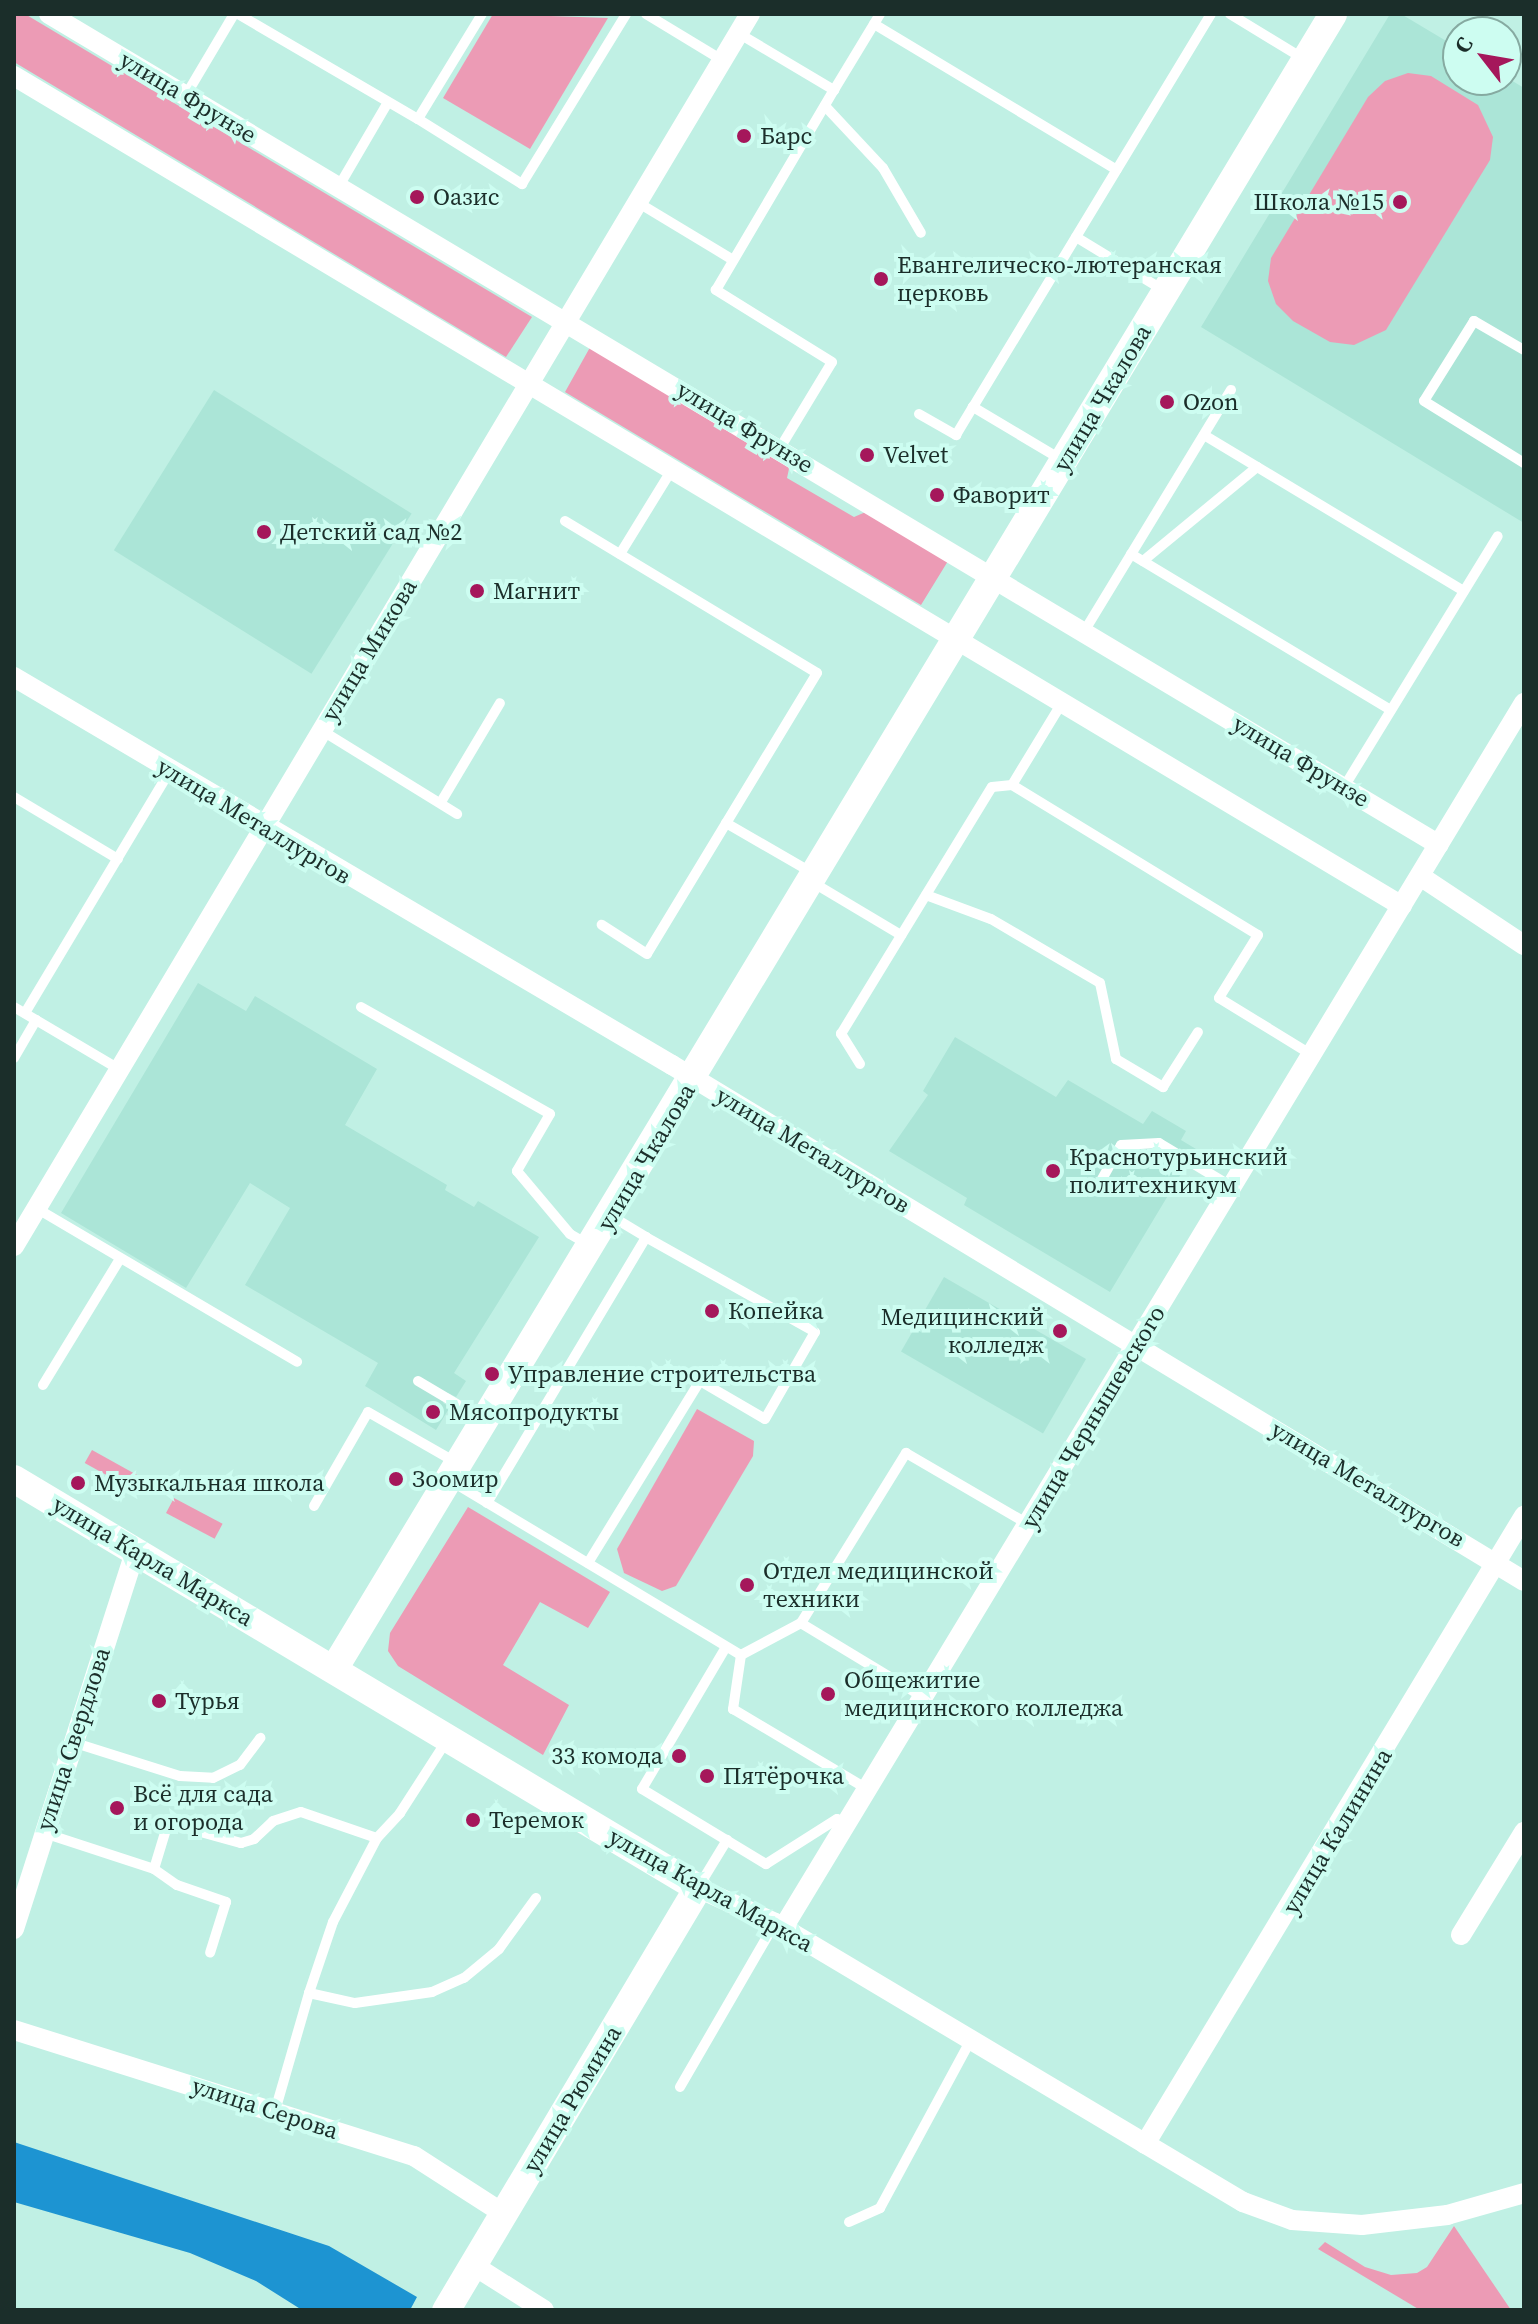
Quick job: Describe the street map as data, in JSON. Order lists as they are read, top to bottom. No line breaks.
{"streets":{"main road":["улица Чкалова","улица Карла Маркса","улица Рюмина"],"street":["улица Фрунзе","улица Микова","улица Металлургов","улица Чернышевского","улица Свердлова","улица Калинина","улица Серова"]},"crossings":[["улица Фрунзе","улица Чкалова"],["улица Фрунзе","улица Микова"],["улица Фрунзе","улица Чернышевского"],["улица Чкалова","улица Металлургов"],["улица Чкалова","улица Карла Маркса"],["улица Микова","улица Металлургов"],["улица Металлургов","улица Чернышевского"],["улица Металлургов","улица Калинина"],["улица Чернышевского","улица Карла Маркса"],["улица Карла Маркса","улица Свердлова"],["улица Карла Маркса","улица Калинина"],["улица Карла Маркса","улица Рюмина"],["улица Рюмина","улица Серова"]],"places":["Барс","Оазис","Школа №15","Евангелическо-лютеранская церковь","Ozon","Velvet","Фаворит","Детский сад №2","Магнит","Краснотурьинский политехникум","Копейка","Медицинский колледж","Управление строительства","Мясопродукты","Зоомир","Музыкальная школа","Отдел медицинской техники","Общежитие медицинского колледжа","Турья","33 комода","Пятёрочка","Всё для сада и огорода","Теремок"],"north":"top left"}
